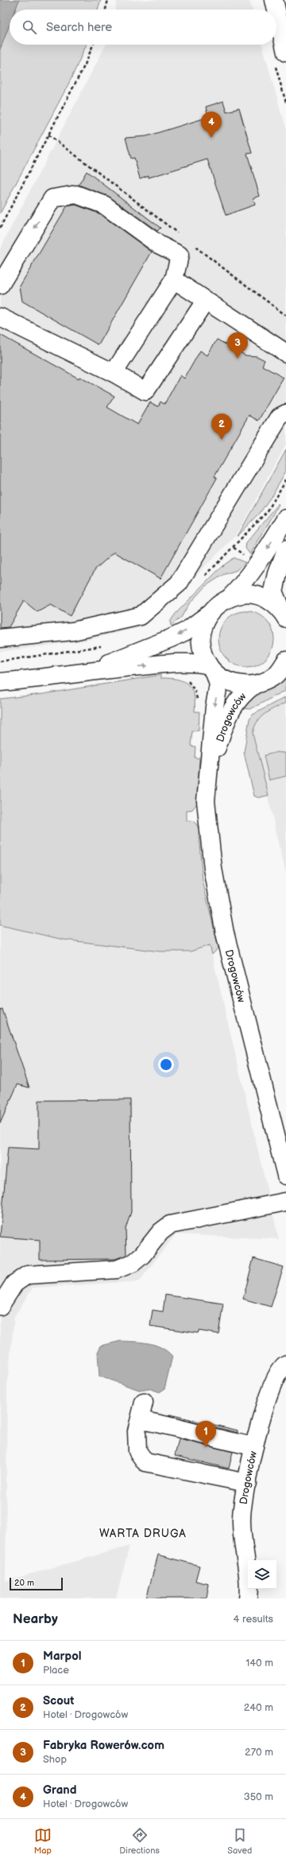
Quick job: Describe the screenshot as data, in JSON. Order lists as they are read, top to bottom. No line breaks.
{"streets":{"street":["Drogowców"]},"districts":["WARTA DRUGA"],"scale_bar":"20 m","page":{"search":"Search here","pins":["4","3","2","1"],"scale":"20 m","heading":["Nearby","4 results"],"list":[{"mark":"1","name":"Marpol","note":"Place","value":"140 m"},{"mark":"2","name":"Scout","note":"Hotel · Drogowców","value":"240 m"},{"mark":"3","name":"Fabryka Rowerów.com","note":"Shop","value":"270 m"},{"mark":"4","name":"Grand","note":"Hotel · Drogowców","value":"350 m"}],"nav":["Map","Directions","Saved"]}}
